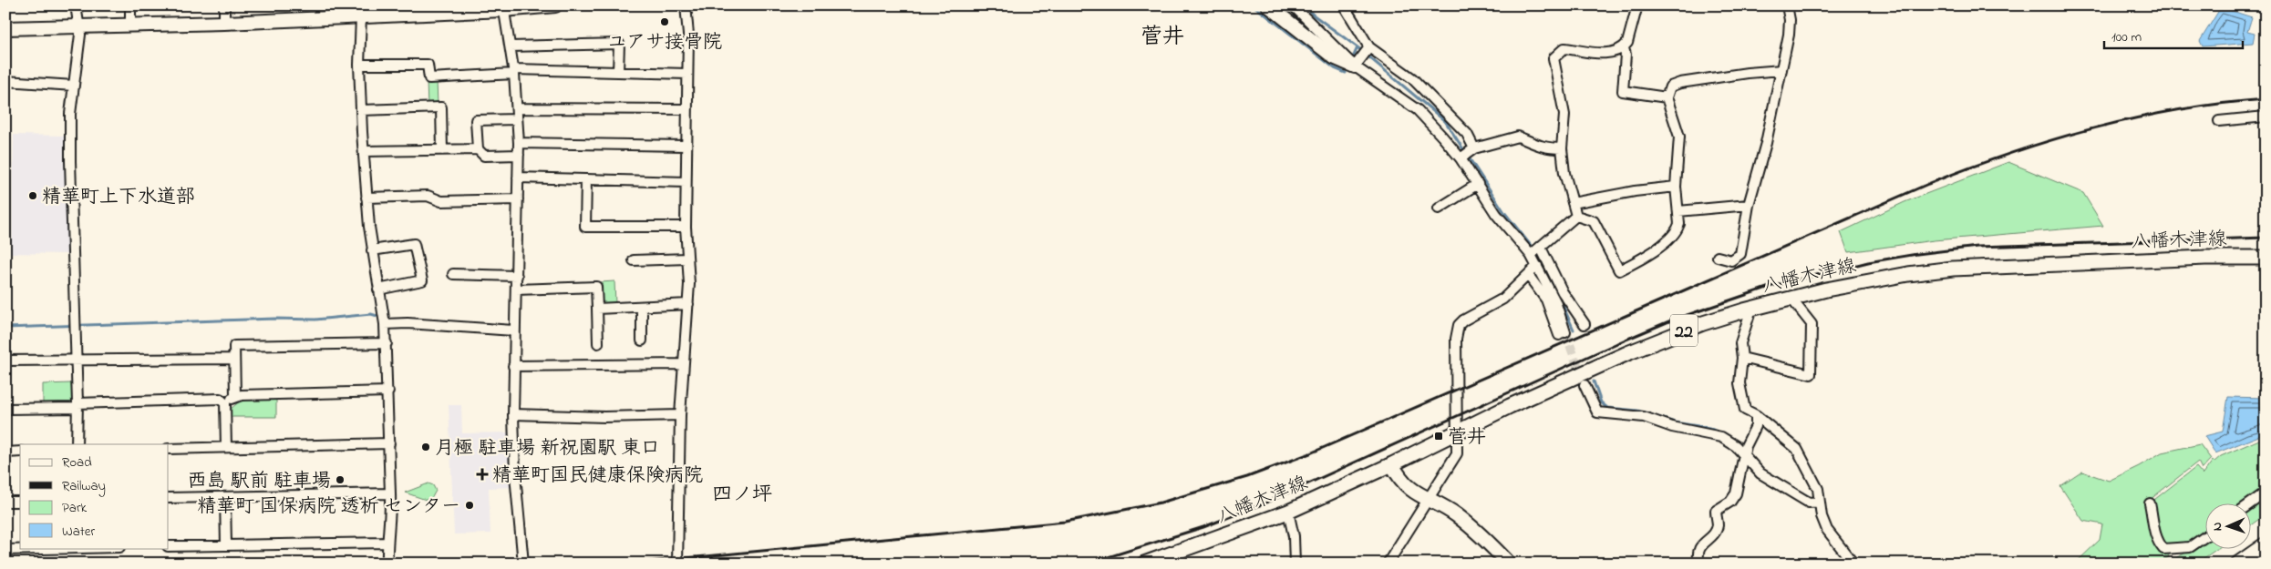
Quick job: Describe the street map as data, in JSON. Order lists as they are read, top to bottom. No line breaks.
{"streets":{"main road":["八幡木津線","22"]},"districts":["菅井","四ノ坪"],"places":{"other":["ユアサ接骨院","精華町上下水道部","月極 駐車場 新祝園駅 東口","西島 駅前 駐車場","精華町 国保病院 透析 センター"],"transit":["菅井"],"health":["精華町国民健康保険病院"]},"legend":["Road","Railway","Park","Water"],"scale_bar":"100 m","north":"left"}
